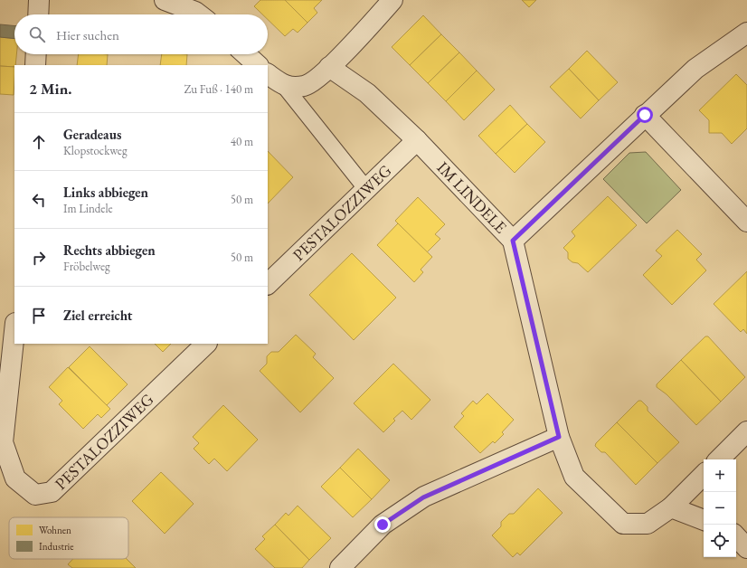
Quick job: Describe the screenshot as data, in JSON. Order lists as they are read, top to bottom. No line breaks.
{"streets":{"street":["IM LINDELE","PESTALOZZIWEG"]},"crossings":[["IM LINDELE","PESTALOZZIWEG"]],"legend":["Wohnen","Industrie"],"page":{"search":"Hier suchen","heading":["2 Min.","Zu Fuß · 140 m"],"list":[["Geradeaus","Klopstockweg","40 m"],["Links abbiegen","Im Lindele","50 m"],["Rechts abbiegen","Fröbelweg","50 m"],"Ziel erreicht"],"map_buttons":["+","−"]}}
